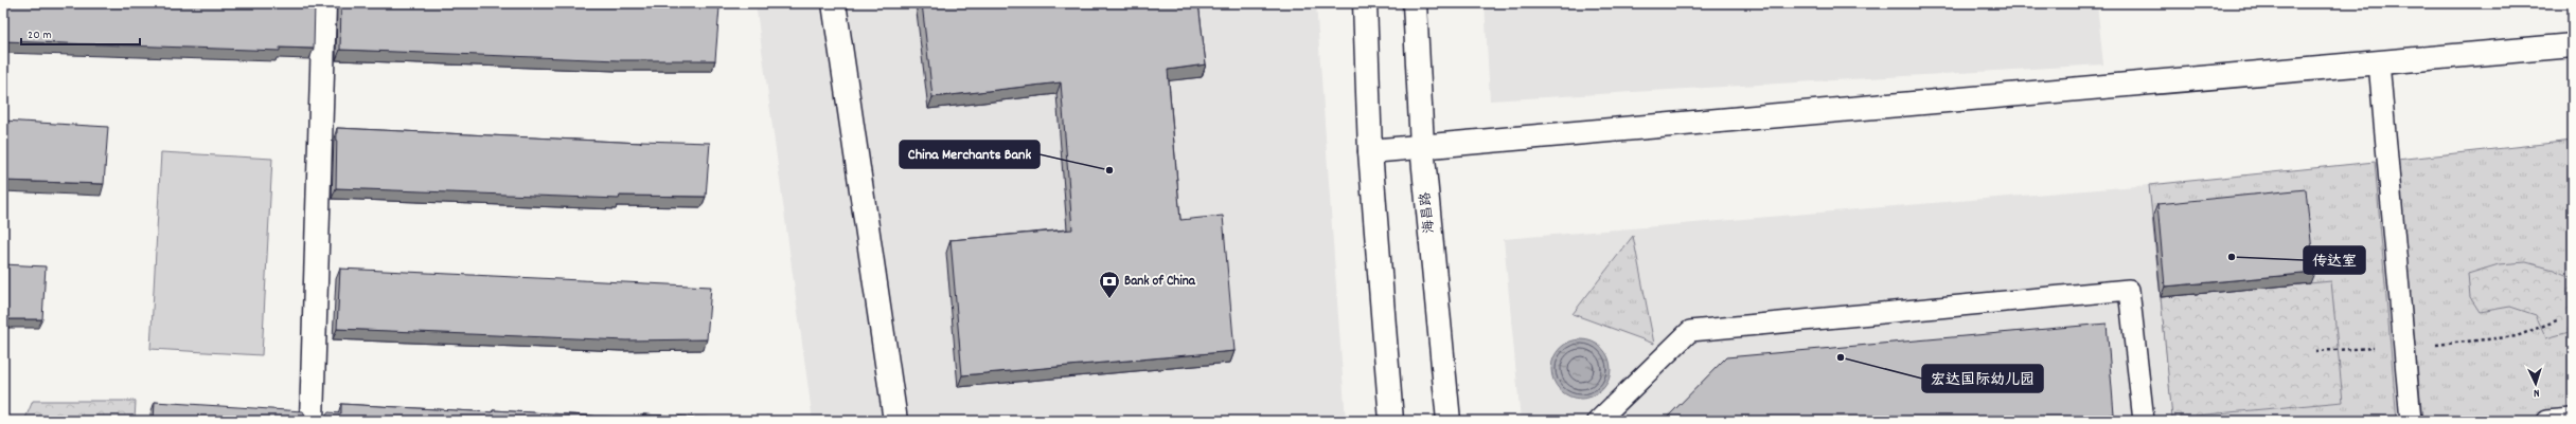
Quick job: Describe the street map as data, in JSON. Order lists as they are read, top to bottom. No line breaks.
{"streets":{"street":["海昌路"]},"places":{"other":["China Merchants Bank","传达室","宏达国际幼儿园"],"bank":["Bank of China"]},"scale_bar":"20 m","north":"bottom"}
